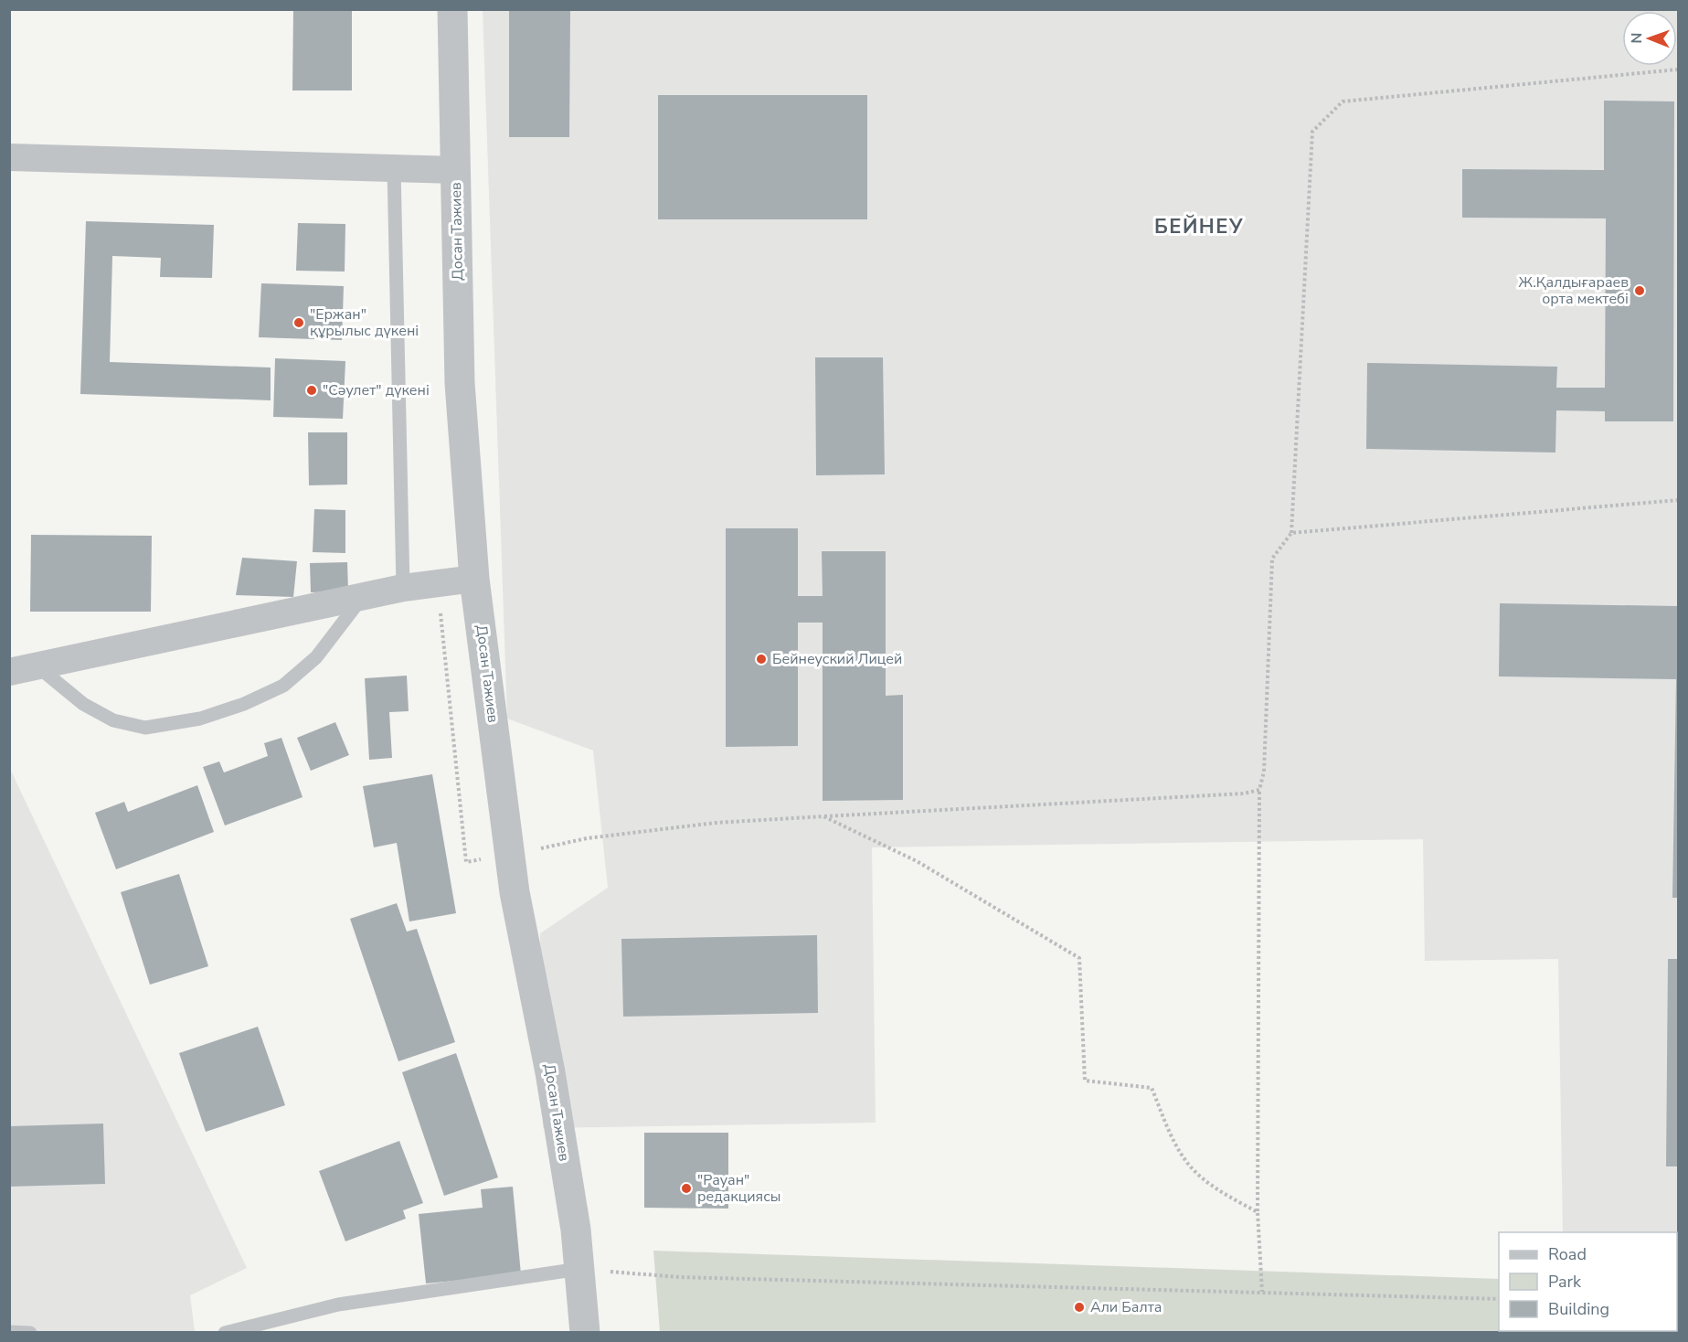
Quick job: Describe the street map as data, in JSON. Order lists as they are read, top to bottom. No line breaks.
{"streets":{"street":["Досан Тажиев"]},"districts":["БЕЙНЕУ"],"places":["Ж.Қалдығараев орта мектебі","\"Ержан\" құрылыс дүкені","\"Сәулет\" дүкені","Бейнеуский Лицей","\"Рауан\" редакциясы","Али Балта"],"legend":["Road","Park","Building"],"north":"left"}
